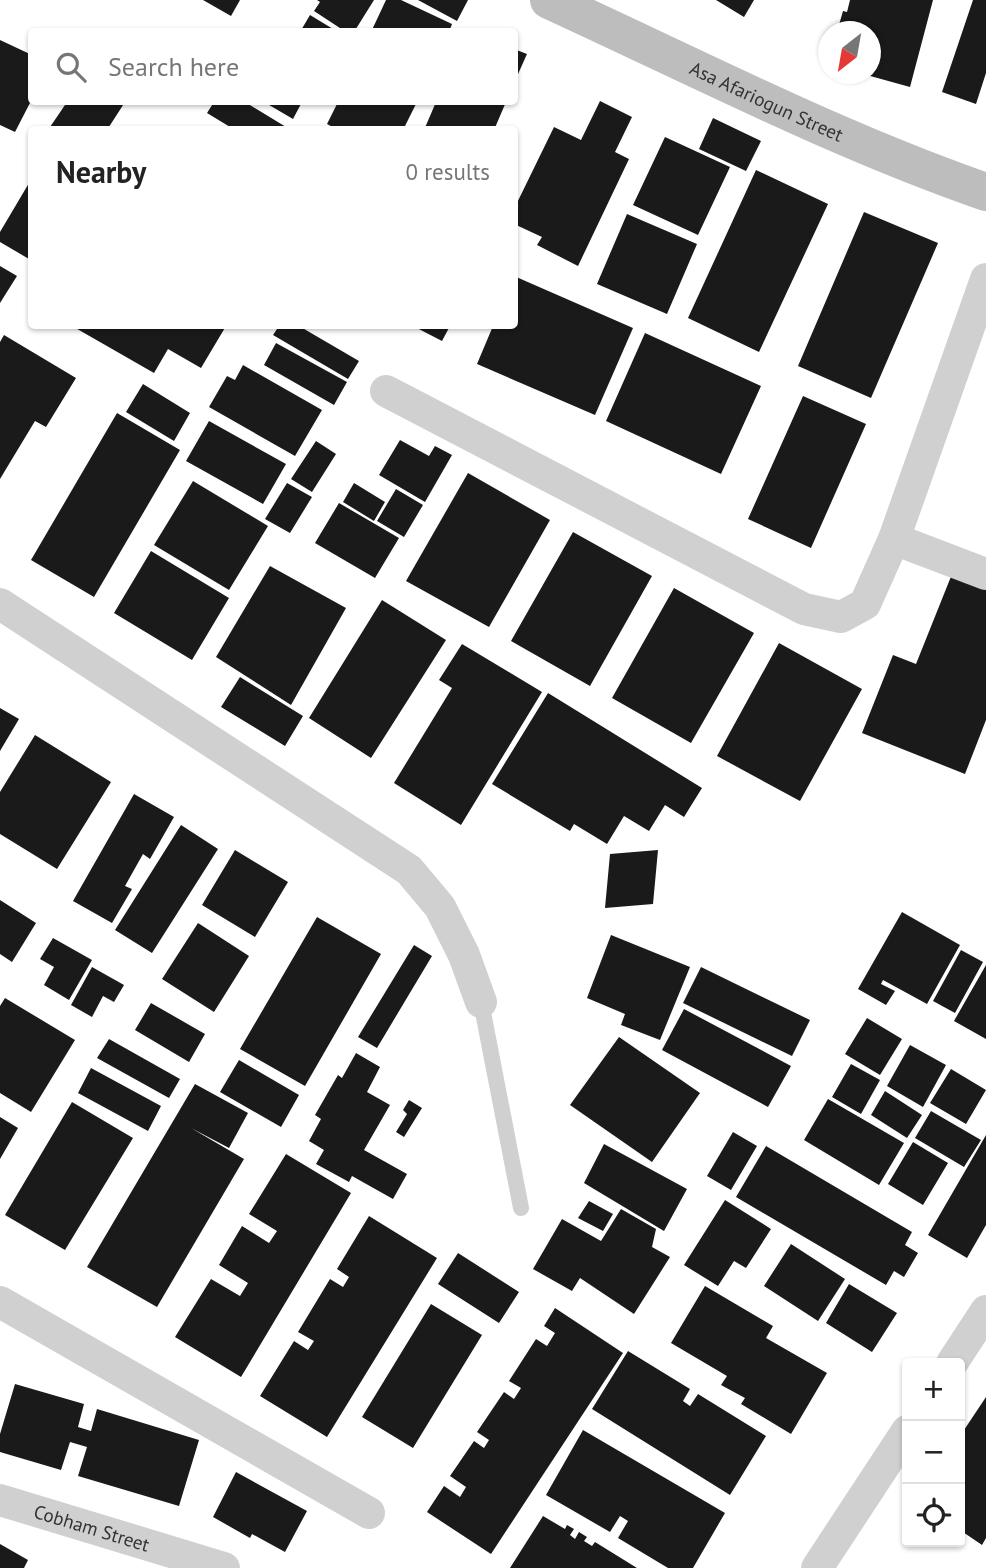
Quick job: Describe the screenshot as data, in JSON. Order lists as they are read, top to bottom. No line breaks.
{"streets":{"street":["Asa Afariogun Street","Cobham Street"]},"north":"bottom left","page":{"search":"Search here","heading":["Nearby","0 results"],"map_buttons":["+","−"]}}
